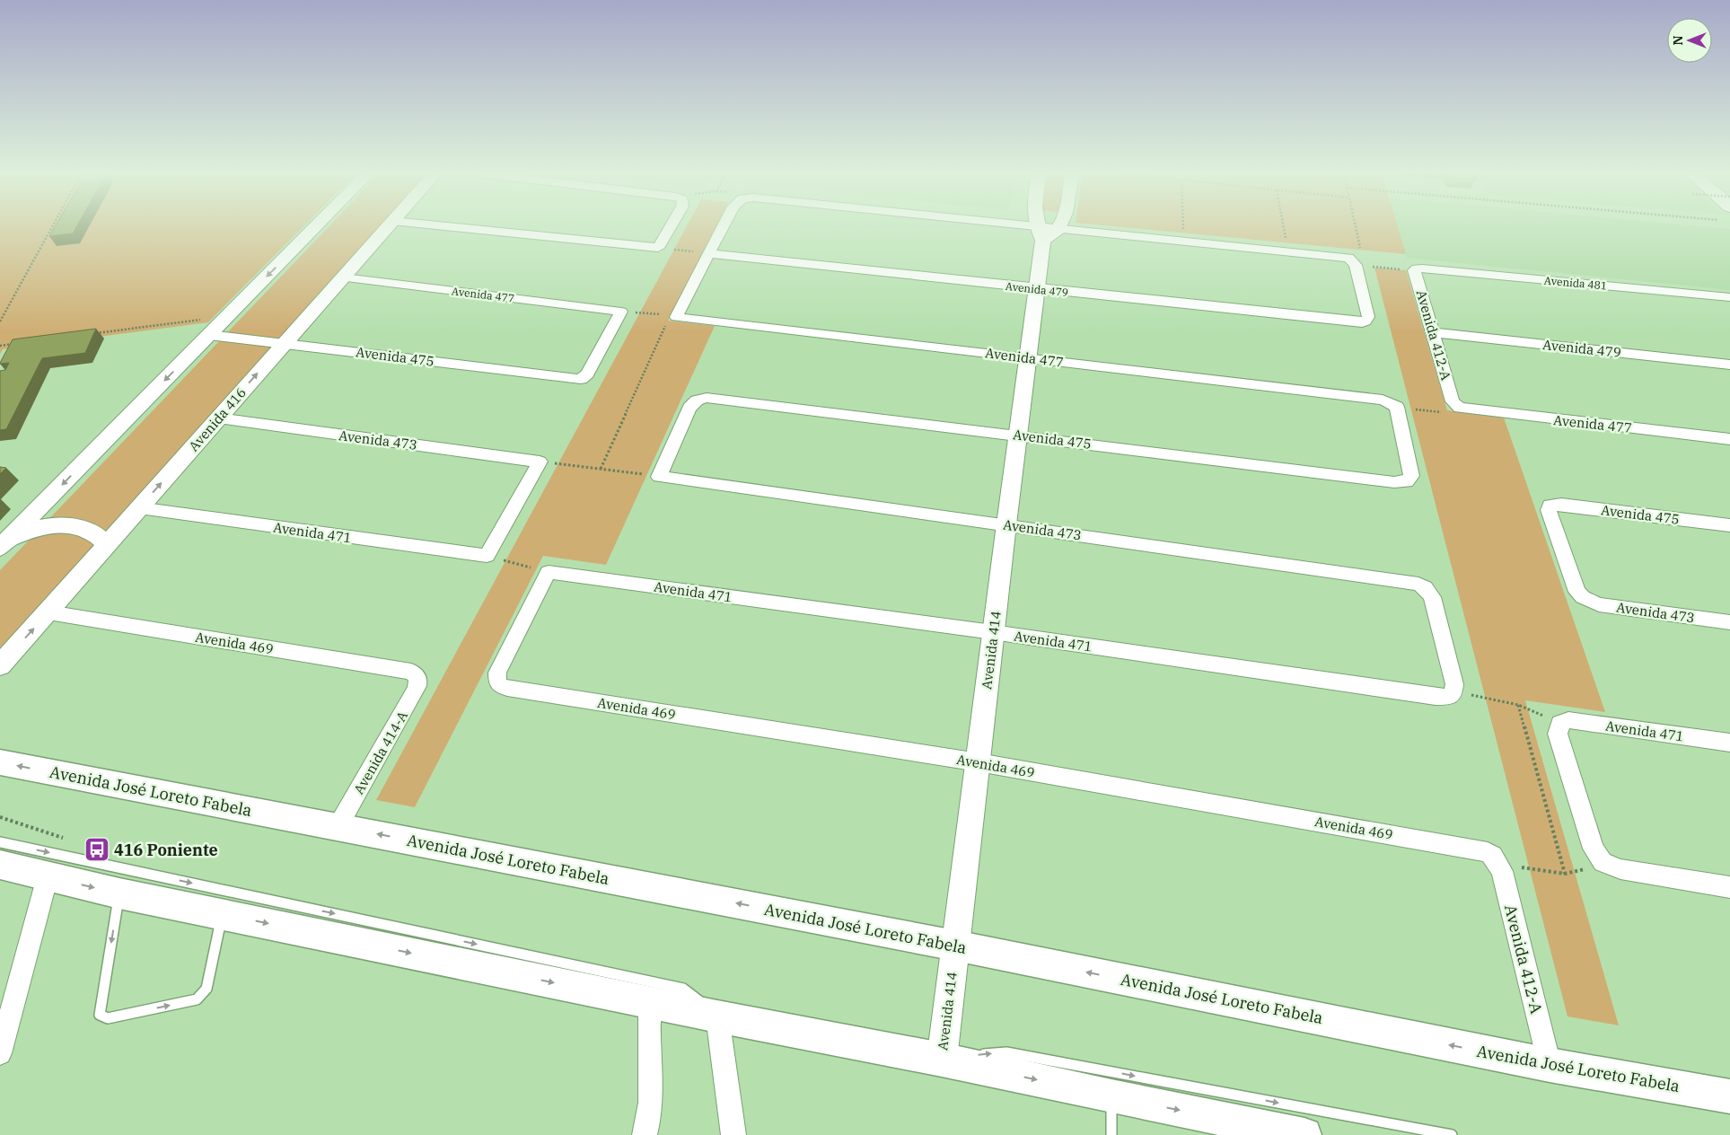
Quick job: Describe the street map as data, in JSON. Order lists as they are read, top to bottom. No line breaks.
{"streets":{"main road":["Avenida José Loreto Fabela"],"street":["Avenida 481","Avenida 479","Avenida 477","Avenida 412-A","Avenida 475","Avenida 416","Avenida 473","Avenida 471","Avenida 469","Avenida 414","Avenida 414-A"]},"crossings":[["Avenida 481","Avenida 412-A"],["Avenida 479","Avenida 412-A"],["Avenida 479","Avenida 414"],["Avenida 477","Avenida 412-A"],["Avenida 477","Avenida 475"],["Avenida 477","Avenida 416"],["Avenida 477","Avenida 414"],["Avenida 412-A","Avenida 469"],["Avenida 412-A","Avenida José Loreto Fabela"],["Avenida 475","Avenida 416"],["Avenida 475","Avenida 473"],["Avenida 475","Avenida 414"],["Avenida 416","Avenida 473"],["Avenida 416","Avenida 471"],["Avenida 416","Avenida 469"],["Avenida 473","Avenida 471"],["Avenida 473","Avenida 414"],["Avenida 471","Avenida 469"],["Avenida 471","Avenida 414"],["Avenida 469","Avenida 414"],["Avenida 469","Avenida 414-A"],["Avenida 414","Avenida José Loreto Fabela"],["Avenida 414-A","Avenida José Loreto Fabela"]],"places":{"bus stop":["416 Poniente"]},"north":"left"}
